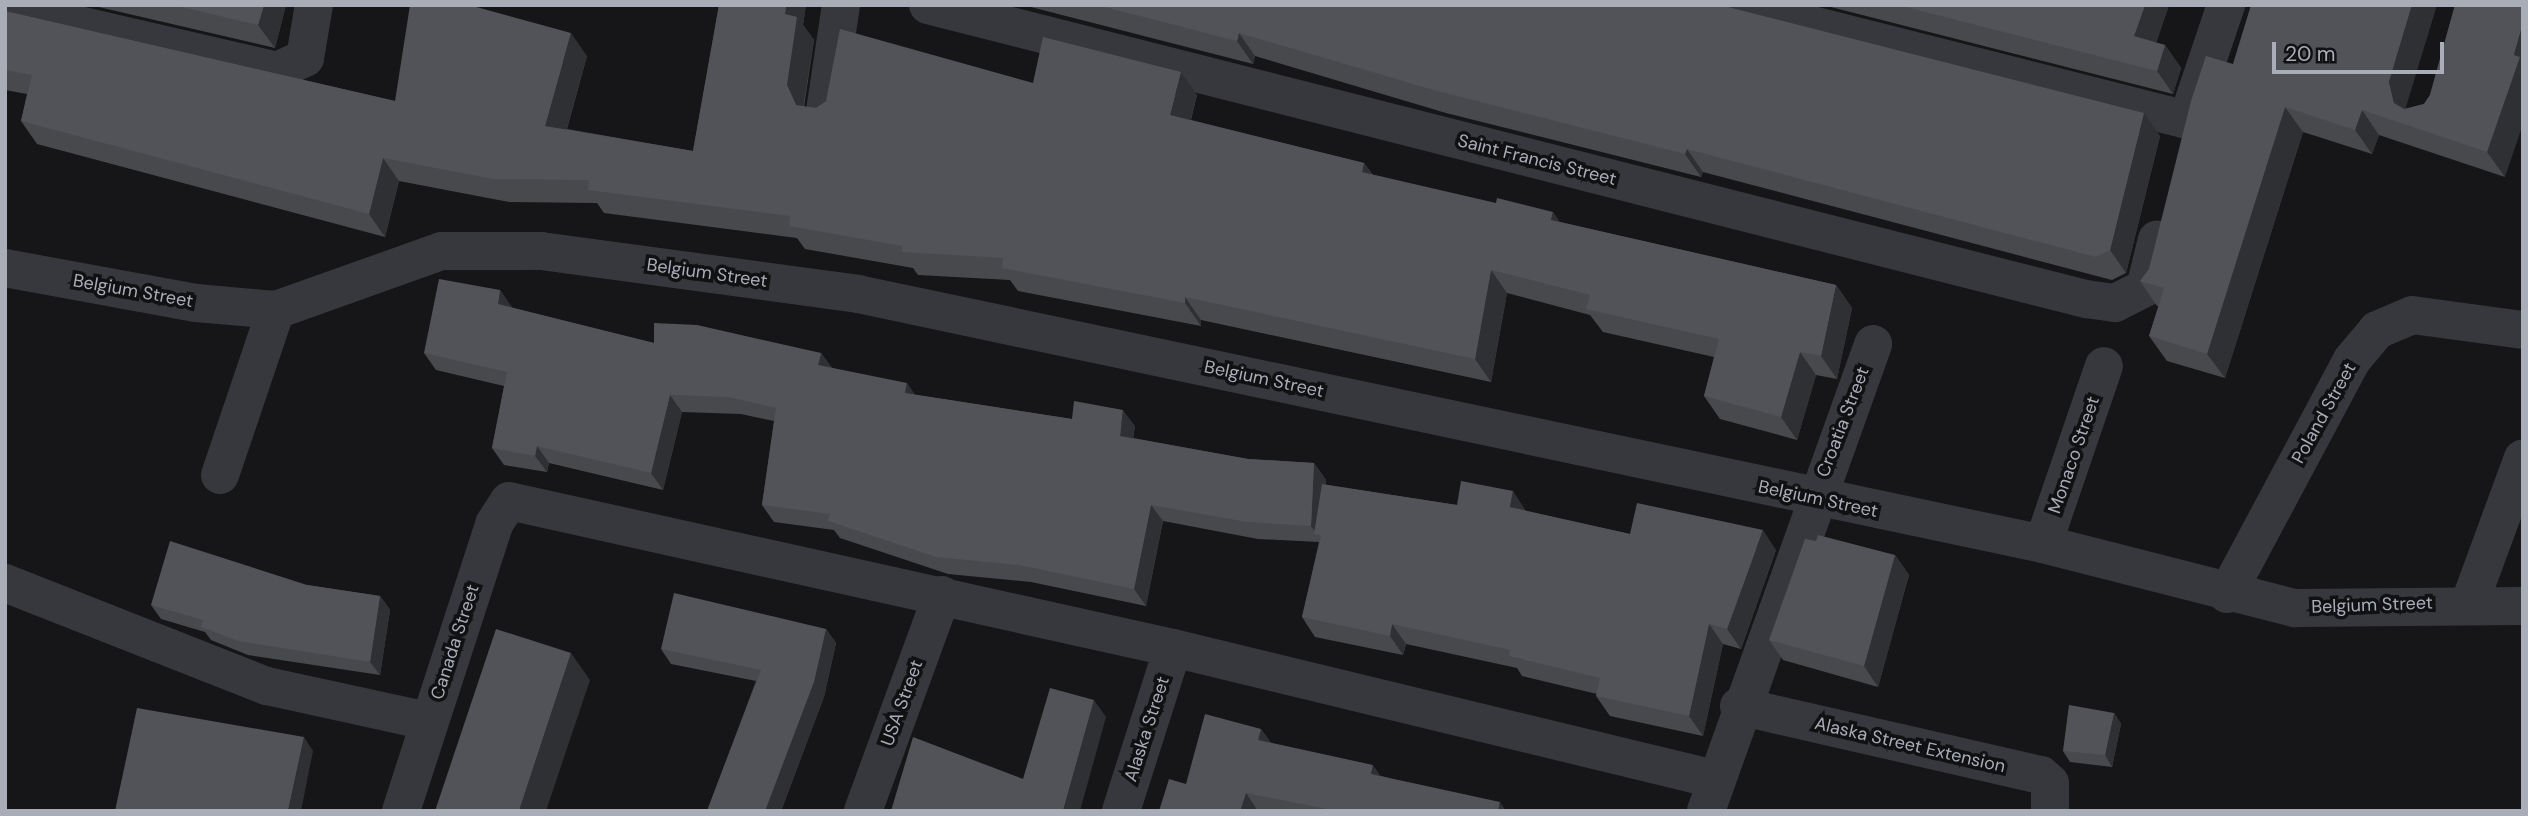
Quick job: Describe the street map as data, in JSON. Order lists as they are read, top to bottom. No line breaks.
{"streets":{"street":["Saint Francis Street","Belgium Street","Poland Street","Croatia Street","Monaco Street","Canada Street","USA Street","Alaska Street","Alaska Street Extension"]},"crossings":[["Belgium Street","Poland Street"],["Belgium Street","Croatia Street"],["Belgium Street","Monaco Street"],["Croatia Street","Alaska Street Extension"],["Canada Street","USA Street"]],"scale_bar":"20 m"}
